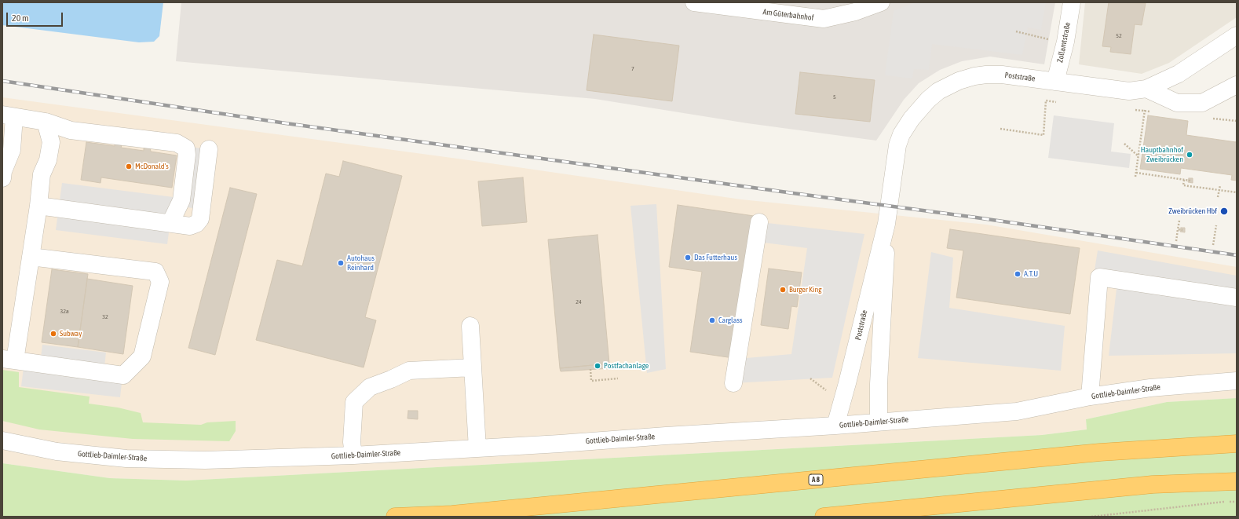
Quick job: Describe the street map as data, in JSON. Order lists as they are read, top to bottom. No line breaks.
{"streets":{"highway":["A 8"],"street":["Am Güterbahnhof","Zollamtstraße","Poststraße","Gottlieb-Daimler-Straße"]},"crossings":[["Zollamtstraße","Poststraße"],["Poststraße","Gottlieb-Daimler-Straße"]],"places":["Hauptbahnhof Zweibrücken","McDonald's","Zweibrücken Hbf","Das Futterhaus","Autohaus Reinhard","A.T.U","Burger King","Carglass","Subway","Postfachanlage"],"house_numbers":["52","7","5","24","32a","32"],"scale_bar":"20 m"}
